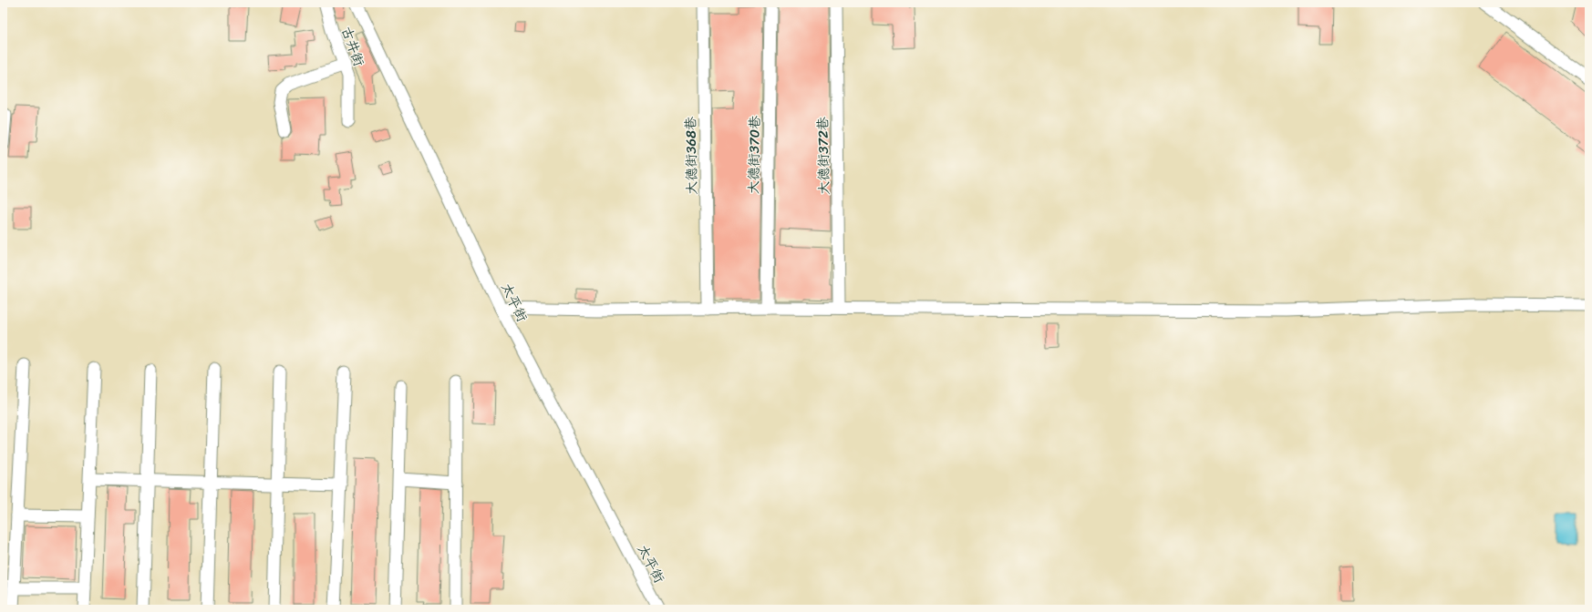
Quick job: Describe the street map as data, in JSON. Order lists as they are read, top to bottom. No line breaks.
{"streets":{"street":["古井街","大德街370巷","大德街368巷","大德街372巷","太平街"]}}
